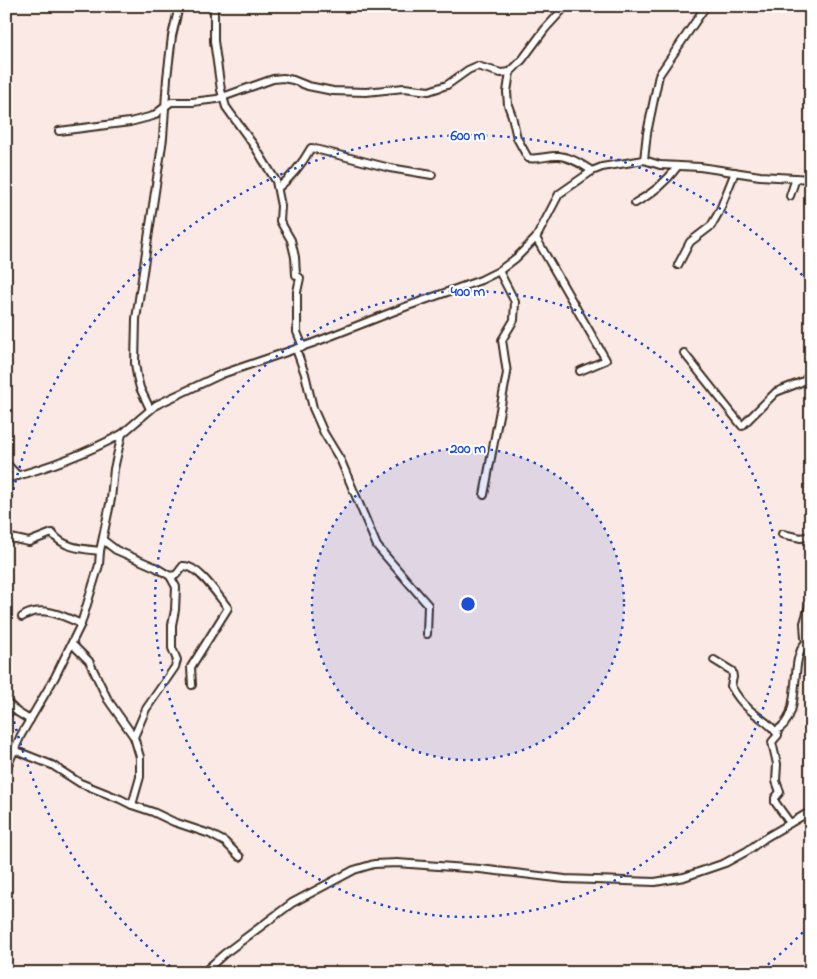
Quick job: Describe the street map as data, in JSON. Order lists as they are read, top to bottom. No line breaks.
{"rings":["600 m","400 m","200 m"]}
